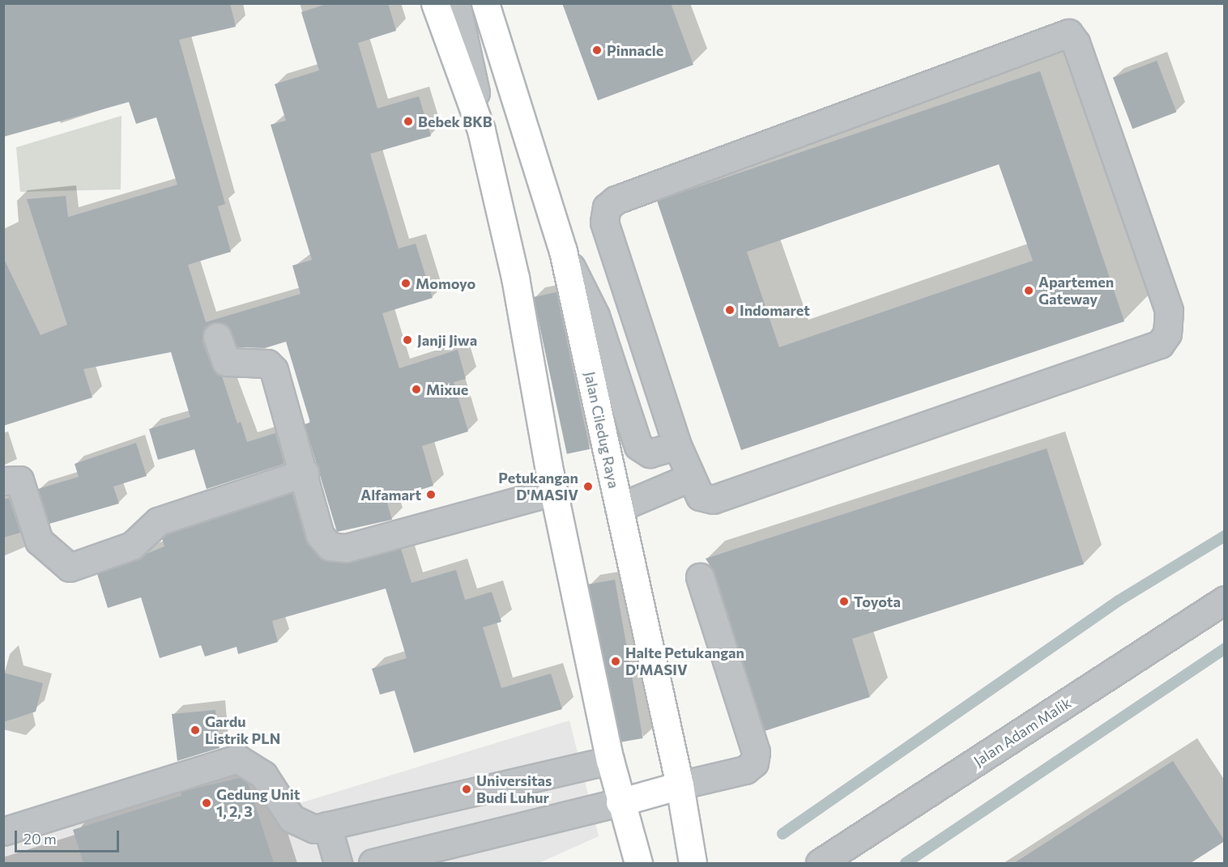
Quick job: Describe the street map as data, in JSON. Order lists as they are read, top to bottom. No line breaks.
{"streets":{"main road":["Jalan Ciledug Raya"],"street":["Jalan Adam Malik"]},"places":["Pinnacle","Bebek BKB","Momoyo","Apartemen Gateway","Indomaret","Janji Jiwa","Mixue","Petukangan D'MASIV","Alfamart","Toyota","Halte Petukangan D'MASIV","Gardu Listrik PLN","Universitas Budi Luhur","Gedung Unit 1, 2, 3"],"scale_bar":"20 m"}
